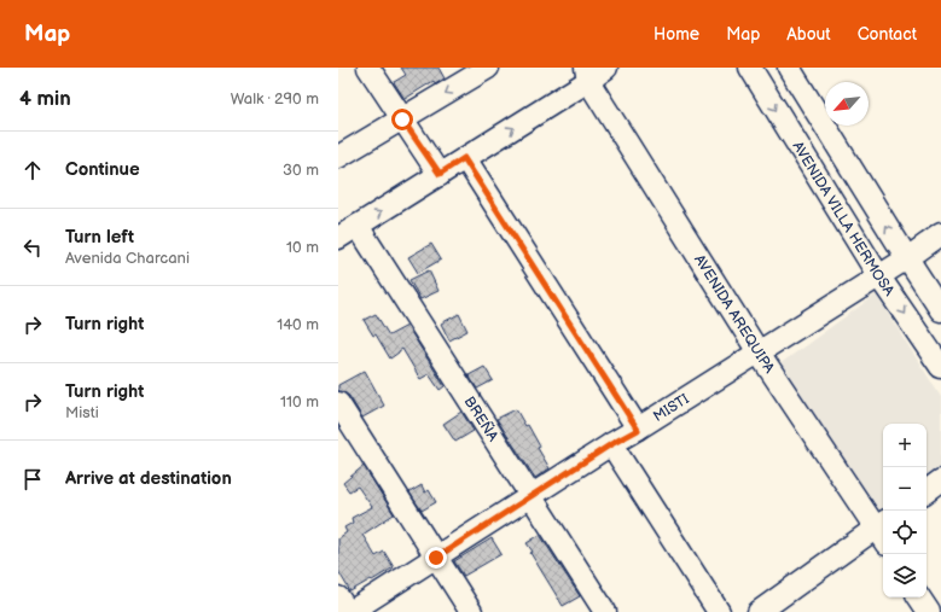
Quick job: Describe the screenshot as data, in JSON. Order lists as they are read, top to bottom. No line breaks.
{"streets":{"street":["AVENIDA VILLA HERMOSA","AVENIDA AREQUIPA","MISTI","BREÑA"]},"crossings":[["AVENIDA VILLA HERMOSA","MISTI"],["AVENIDA AREQUIPA","MISTI"],["MISTI","BREÑA"]],"north":"bottom left","page":{"header":"Map","nav":["Home","Map","About","Contact"],"heading":["4 min","Walk · 290 m"],"list":[["Continue","30 m"],["Turn left","Avenida Charcani","10 m"],["Turn right","140 m"],["Turn right","Misti","110 m"],"Arrive at destination"],"map_buttons":["+","−"]}}
